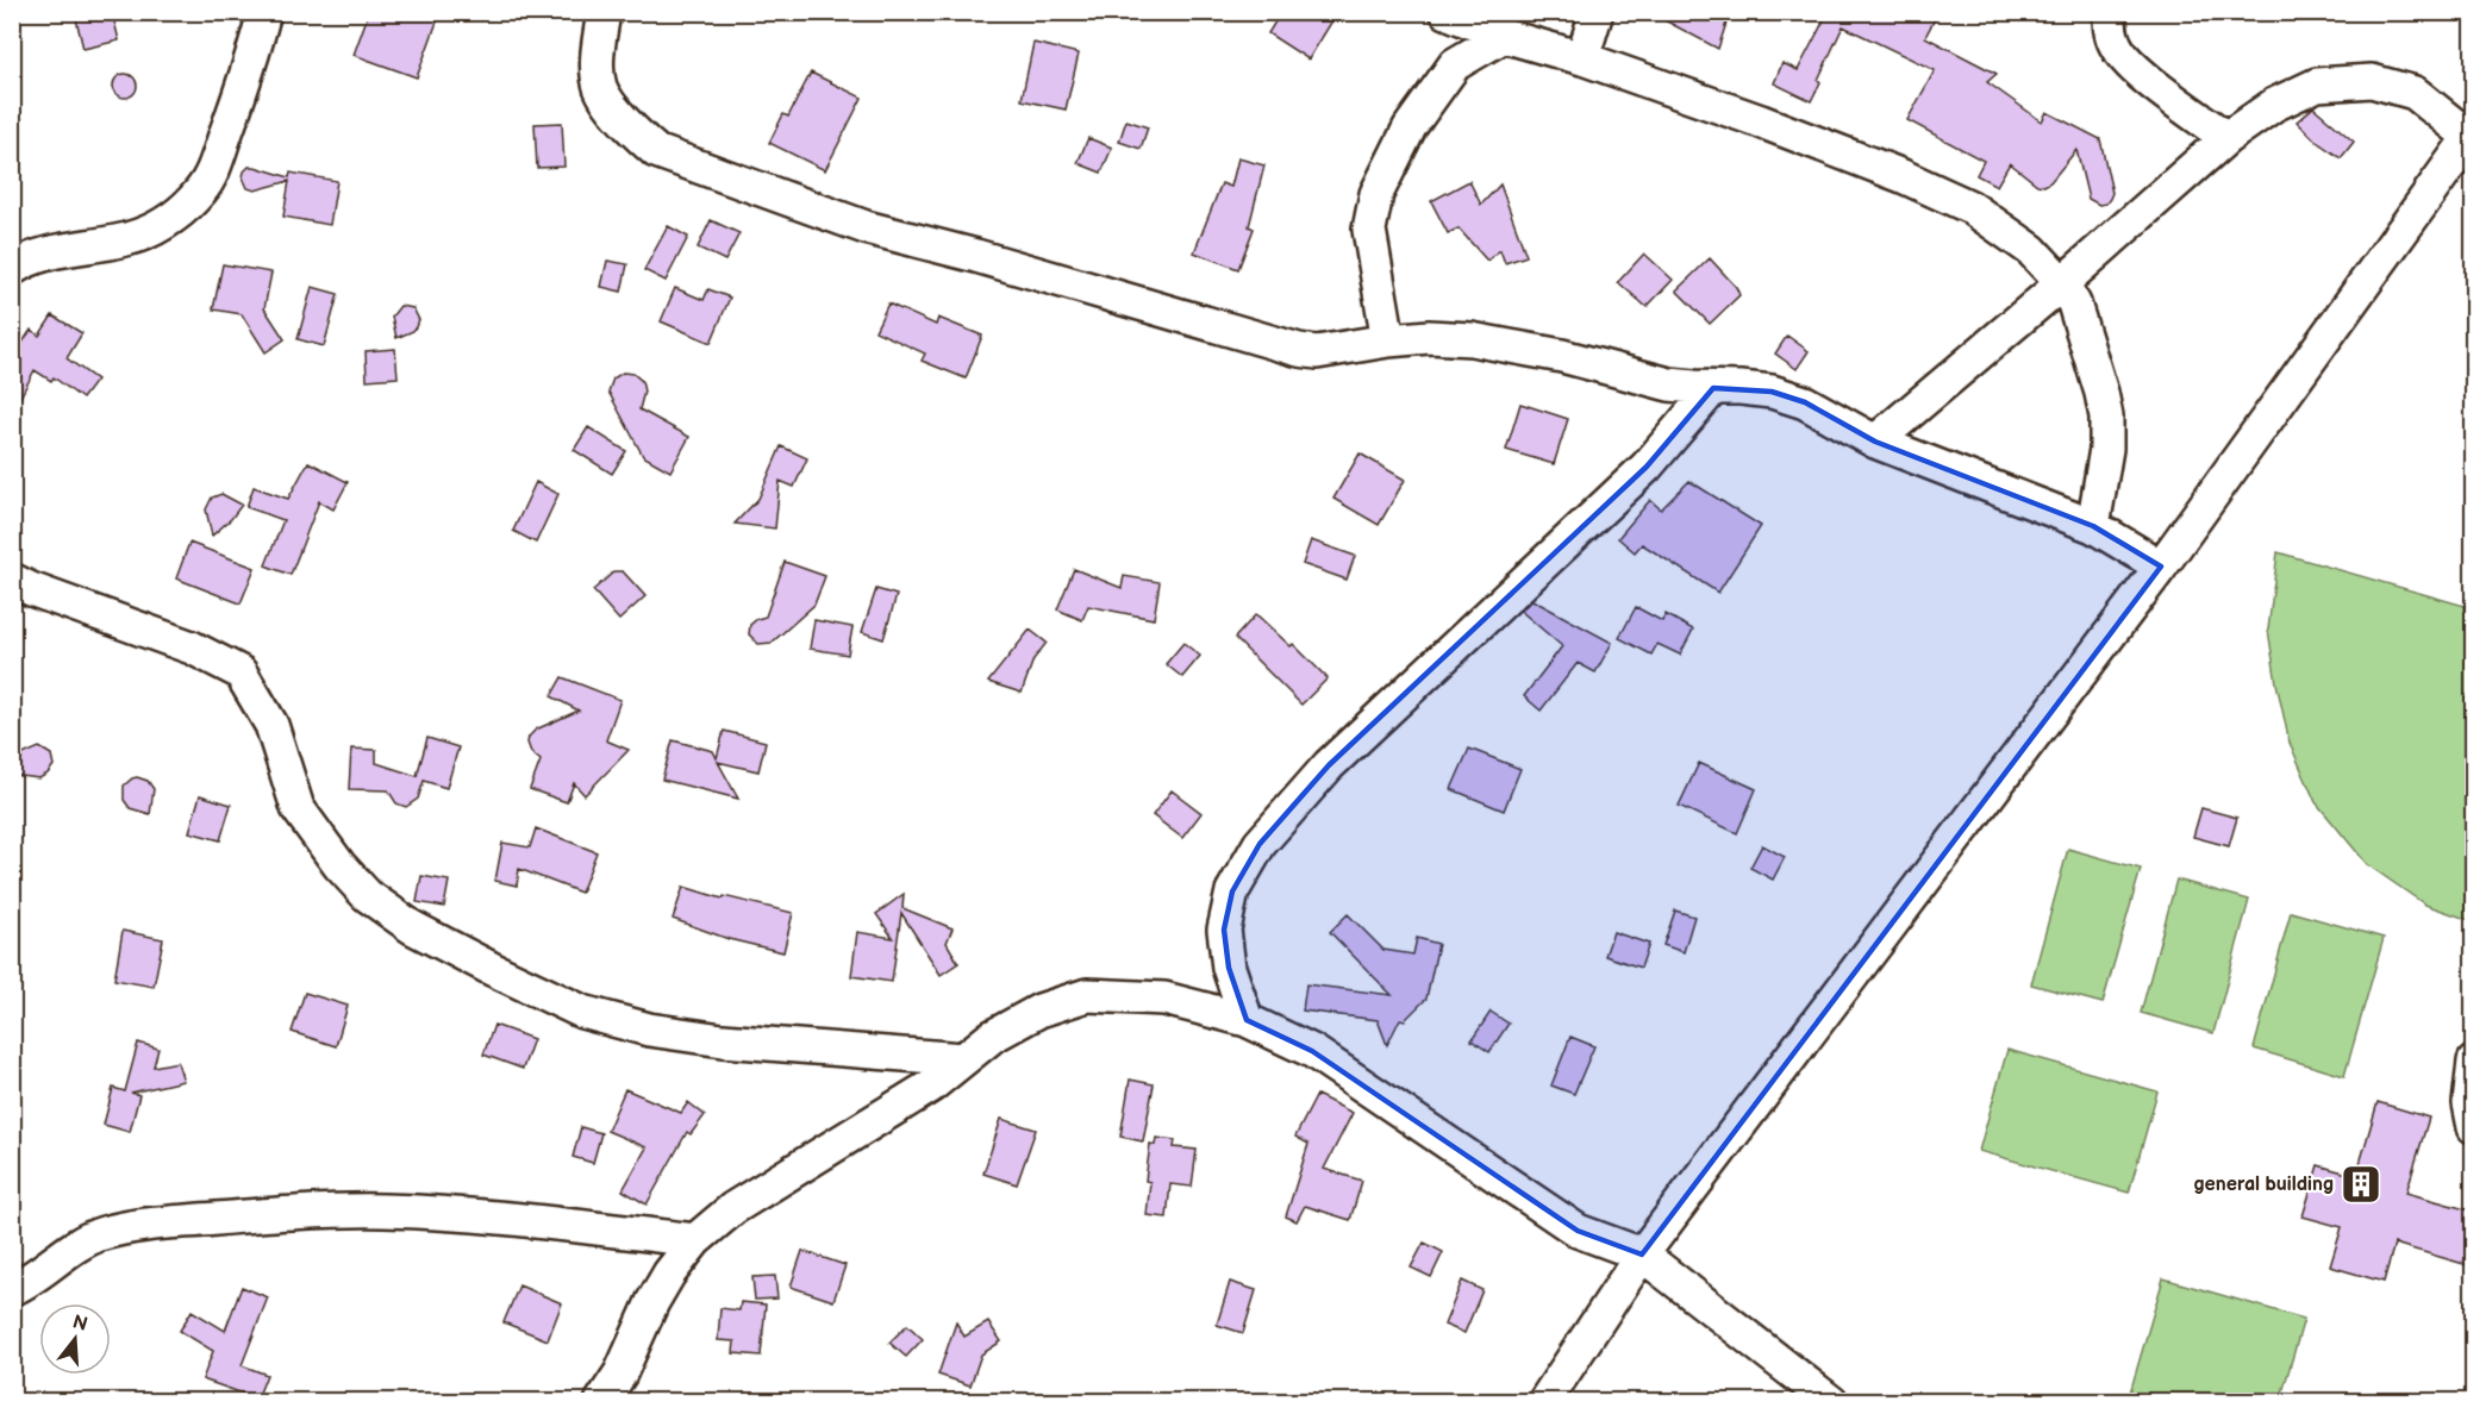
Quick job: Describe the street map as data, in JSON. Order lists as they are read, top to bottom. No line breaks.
{"places":{"building":["general building"]},"north":"top"}
